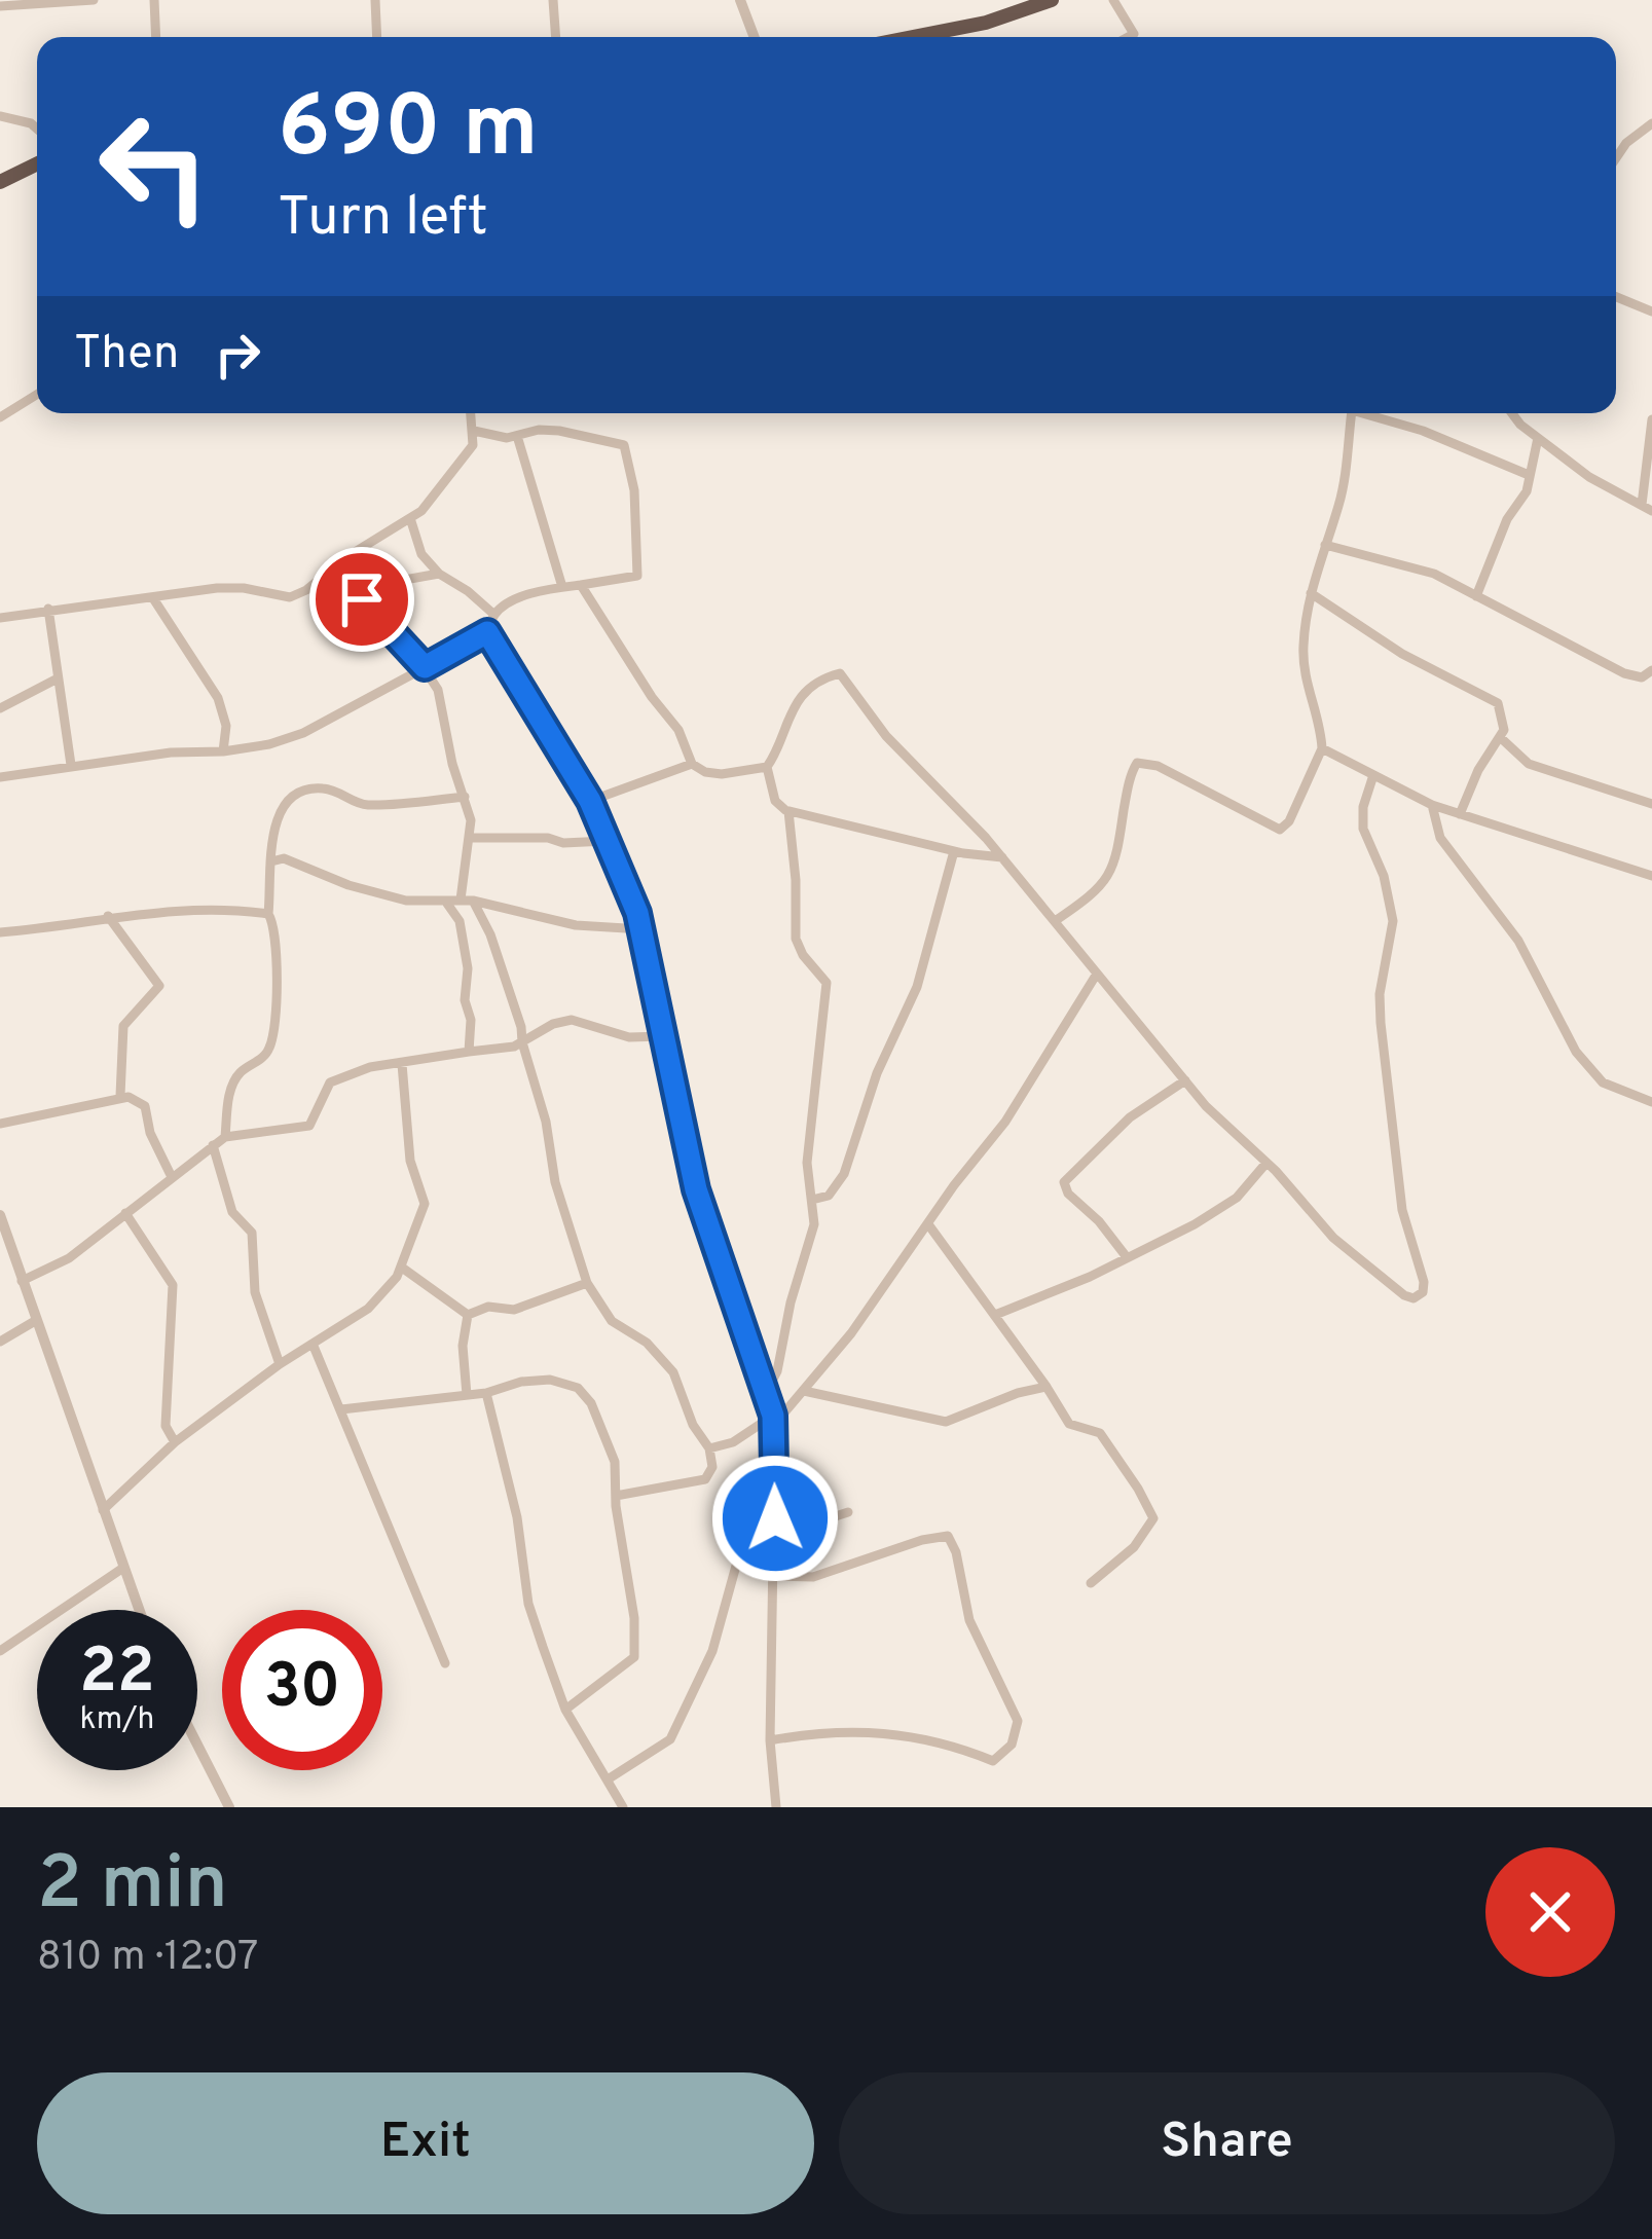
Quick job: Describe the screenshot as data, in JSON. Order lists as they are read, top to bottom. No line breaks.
{"page":{"turn":["690 m","Turn left"],"then":"Then","speed":"22 km/h","limit":"30","heading":["2 min","810 m · 12:07"],"buttons":["Exit","Share"]}}
